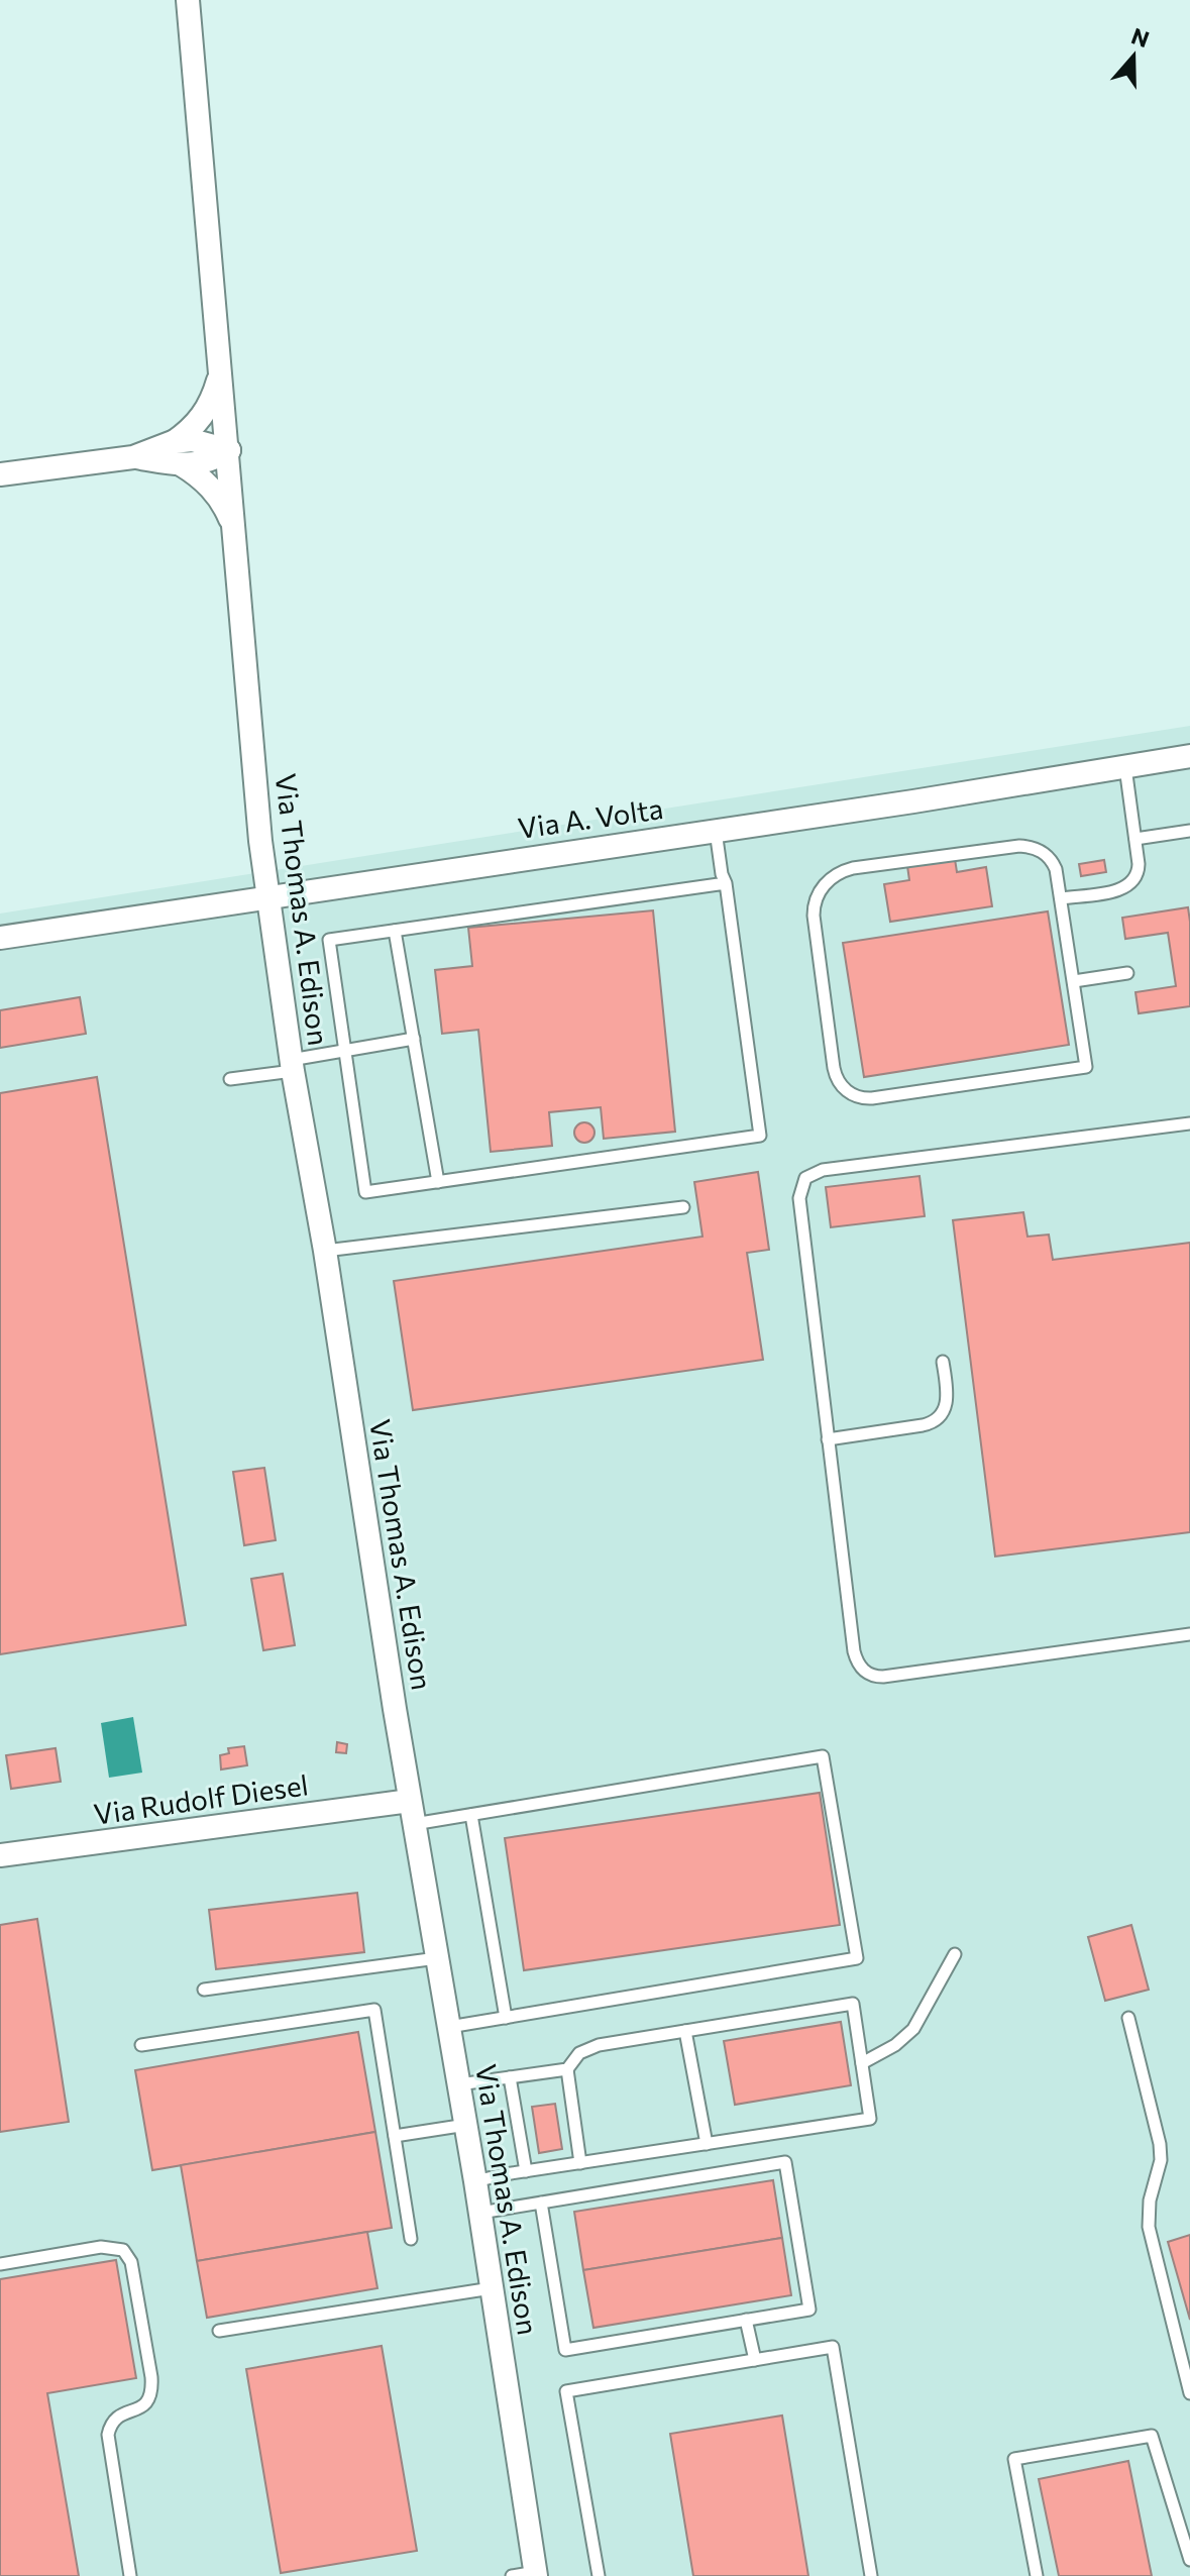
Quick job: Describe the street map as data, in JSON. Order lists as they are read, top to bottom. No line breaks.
{"streets":{"street":["Via A. Volta","Via Thomas A. Edison","Via Rudolf Diesel"]},"crossings":[["Via A. Volta","Via Thomas A. Edison"],["Via Thomas A. Edison","Via Rudolf Diesel"]],"north":"top"}
